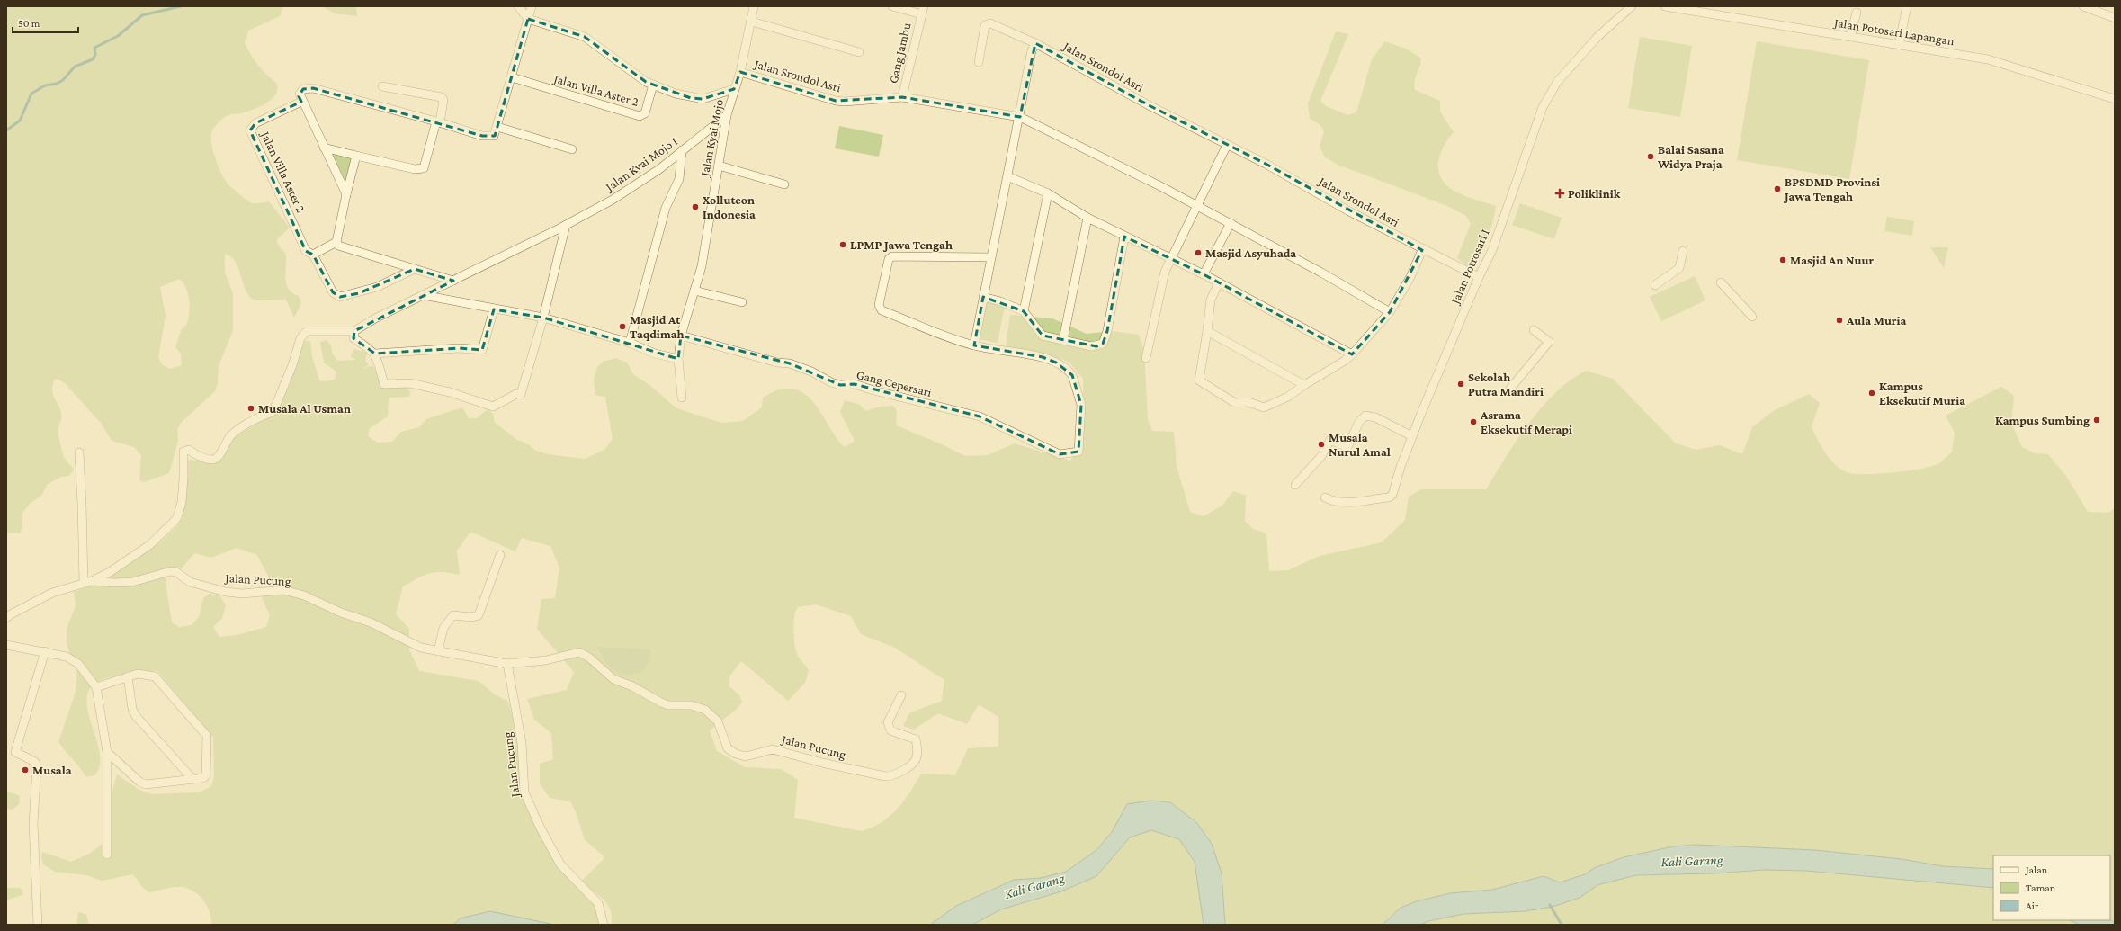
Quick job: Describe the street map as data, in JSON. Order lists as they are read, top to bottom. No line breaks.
{"streets":{"street":["Jalan Potosari Lapangan","Gang Jambu","Jalan Srondol Asri","Jalan Villa Aster 2","Jalan Kyai Mojo","Jalan Kyai Mojo I","Jalan Potrosari I","Gang Cepersari","Jalan Pucung"]},"crossings":[["Gang Jambu","Jalan Srondol Asri"],["Jalan Srondol Asri","Jalan Kyai Mojo"],["Jalan Srondol Asri","Jalan Potrosari I"],["Jalan Villa Aster 2","Jalan Kyai Mojo"],["Jalan Kyai Mojo","Jalan Kyai Mojo I"],["Jalan Kyai Mojo","Gang Cepersari"],["Jalan Kyai Mojo I","Jalan Pucung"]],"water":["Kali Garang"],"places":{"other":["Balai Sasana Widya Praja","BPSDMD Provinsi Jawa Tengah","Xolluteon Indonesia","LPMP Jawa Tengah","Masjid Asyuhada","Masjid An Nuur","Aula Muria","Masjid At Taqdimah","Sekolah Putra Mandiri","Kampus Eksekutif Muria","Musala Al Usman","Kampus Sumbing","Asrama Eksekutif Merapi","Musala Nurul Amal","Musala"],"health":["Poliklinik"]},"legend":["Jalan","Taman","Air"],"scale_bar":"50 m"}
